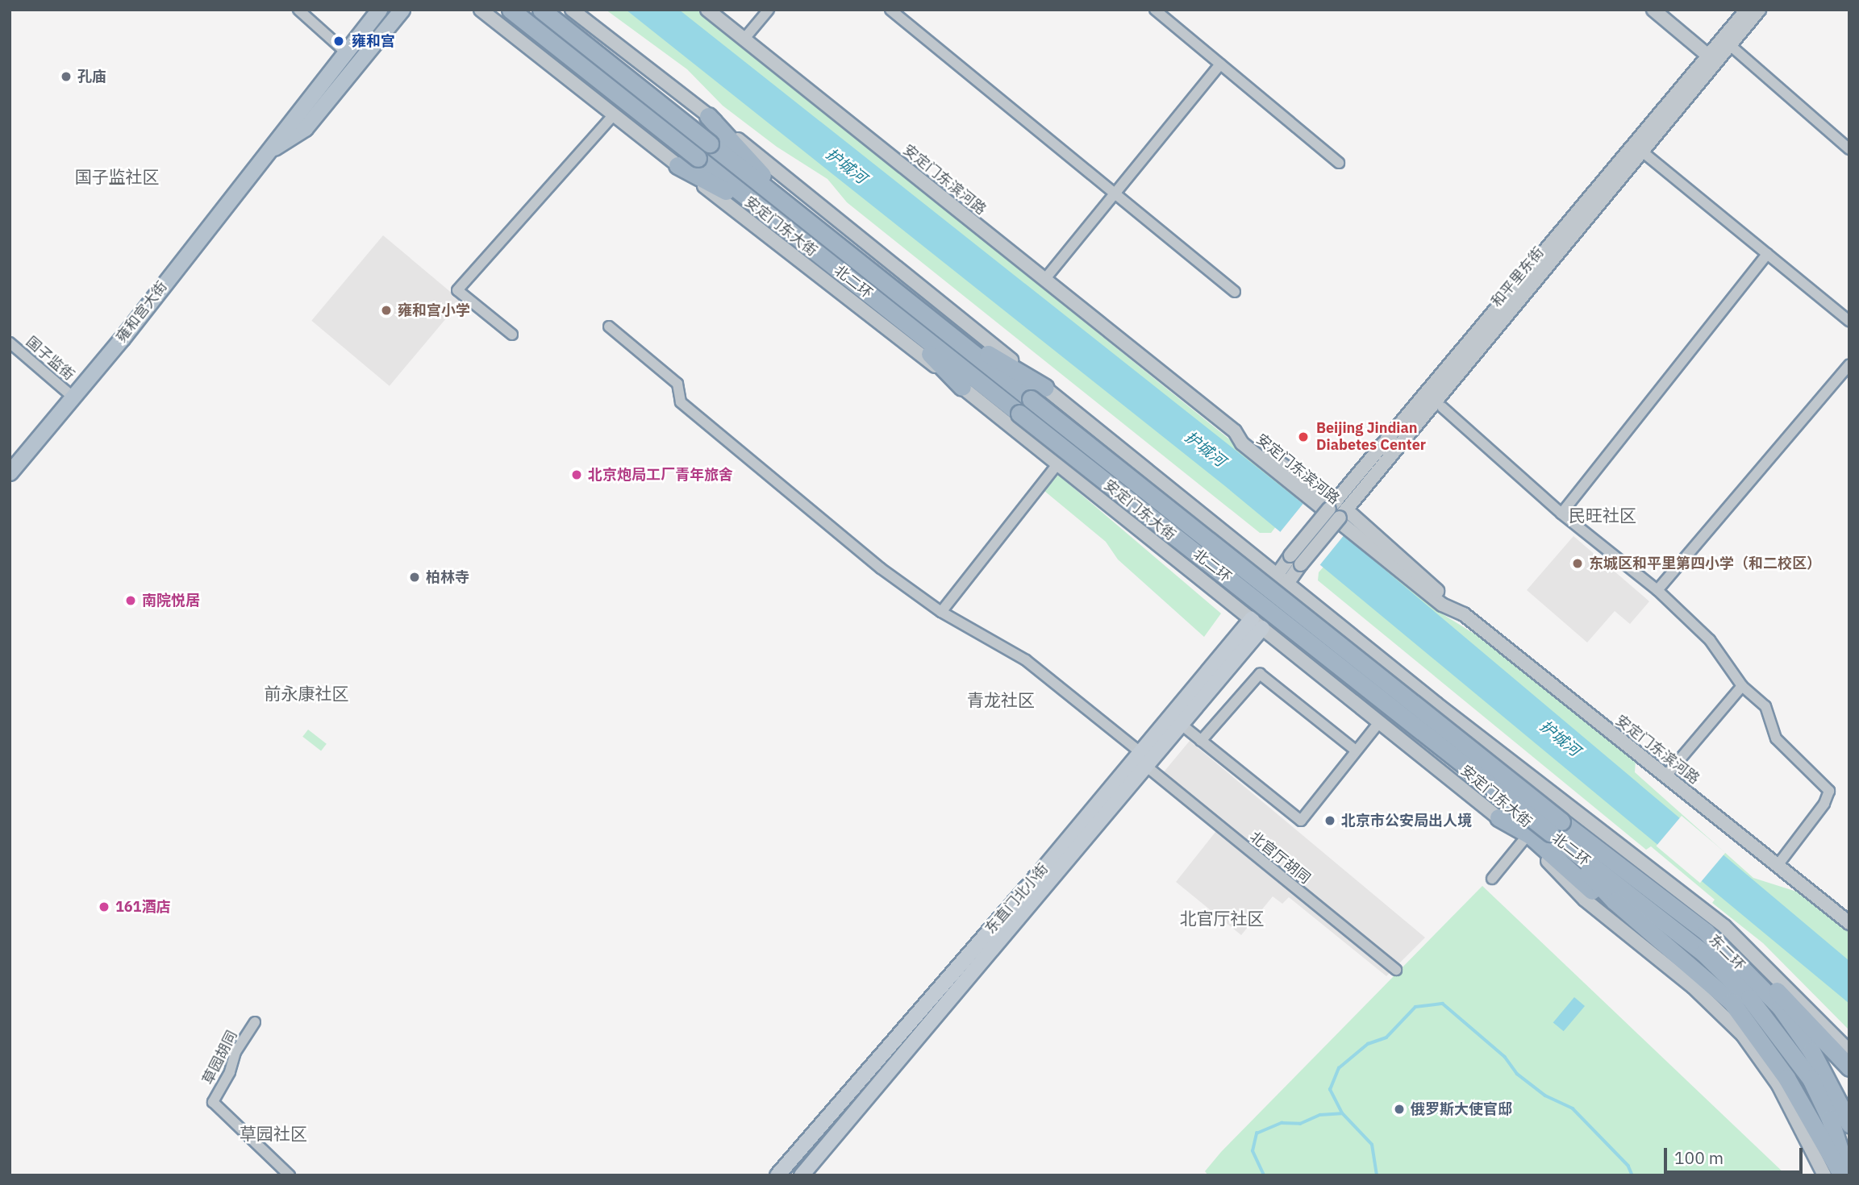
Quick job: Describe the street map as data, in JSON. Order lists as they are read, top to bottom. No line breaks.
{"streets":{"highway":["北二环","东二环"],"main road":["雍和宫大街","东直门北小街"],"street":["安定门东滨河路","安定门东大街","和平里东街","国子监街","北官厅胡同","草园胡同"]},"crossings":[["安定门东大街","东直门北小街"],["北二环","东二环"],["雍和宫大街","国子监街"],["北官厅胡同","东直门北小街"]],"districts":["国子监社区","民旺社区","前永康社区","青龙社区","北官厅社区","草园社区"],"water":["护城河"],"places":["雍和宫","孔庙","雍和宫小学","Beijing Jindian Diabetes Center","北京炮局工厂青年旅舍","东城区和平里第四小学（和二校区）","柏林寺","南院悦居","北京市公安局出人境","161酒店","俄罗斯大使官邸"],"scale_bar":"100 m"}
